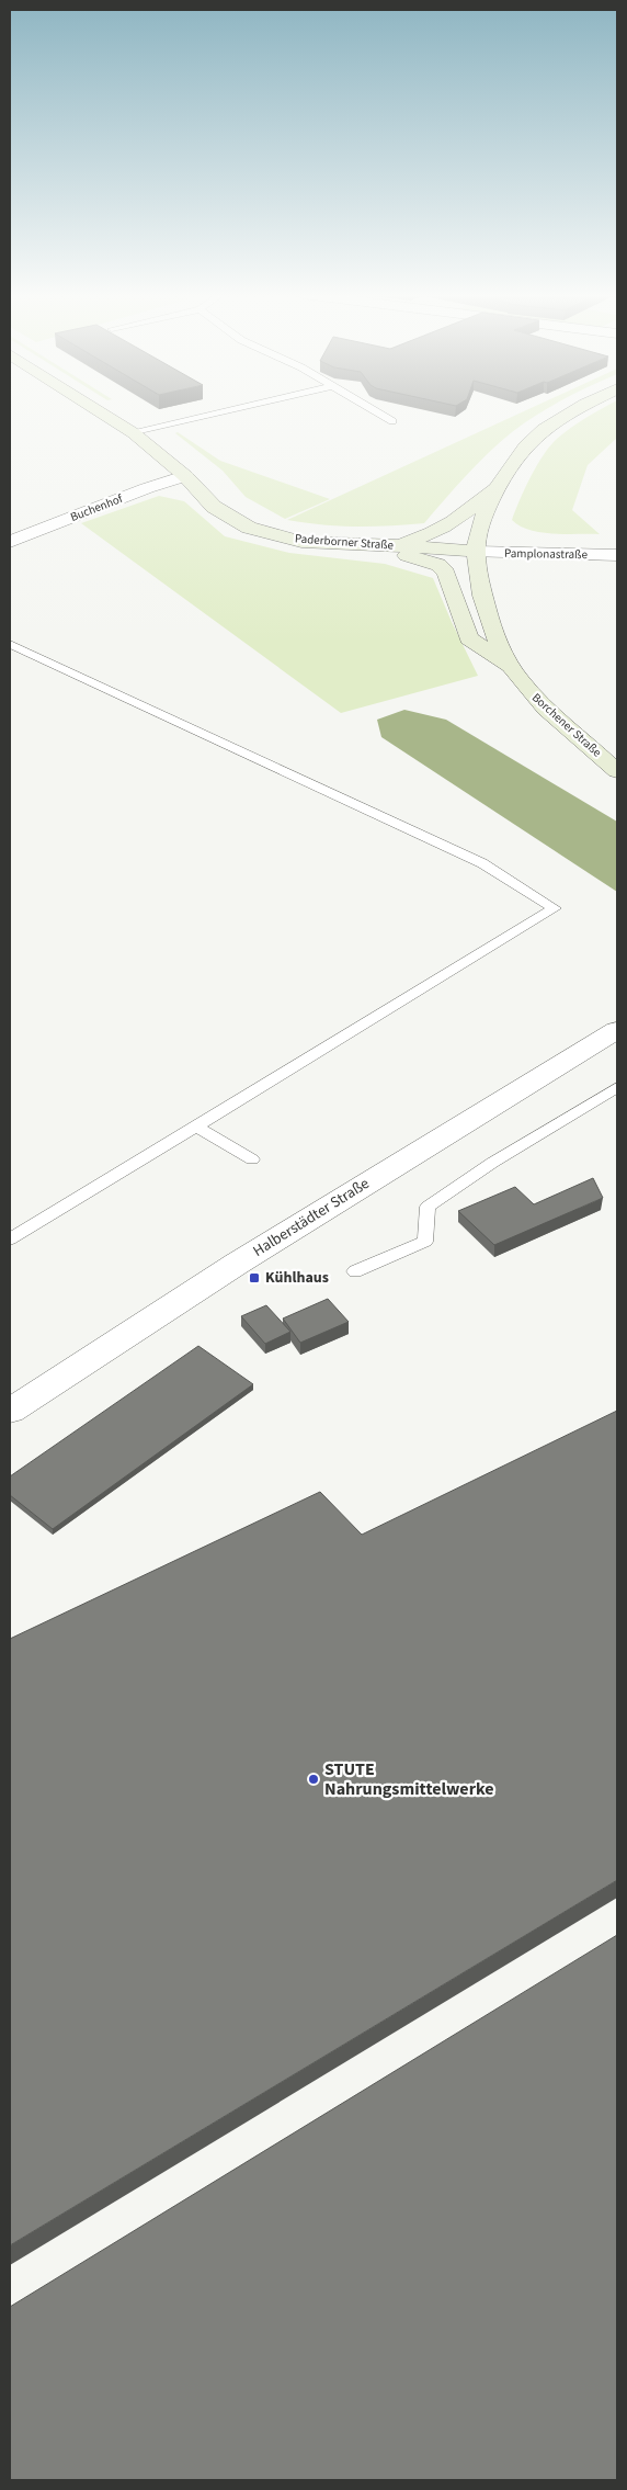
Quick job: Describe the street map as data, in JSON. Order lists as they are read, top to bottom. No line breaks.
{"streets":{"main road":["Paderborner Straße","Borchener Straße"],"street":["Buchenhof","Pamplonastraße","Halberstädter Straße"]},"crossings":[["Buchenhof","Paderborner Straße"],["Paderborner Straße","Pamplonastraße"],["Paderborner Straße","Borchener Straße"],["Pamplonastraße","Borchener Straße"]],"places":{"transit":["Kühlhaus"],"other":["STUTE Nahrungsmittelwerke"]}}
